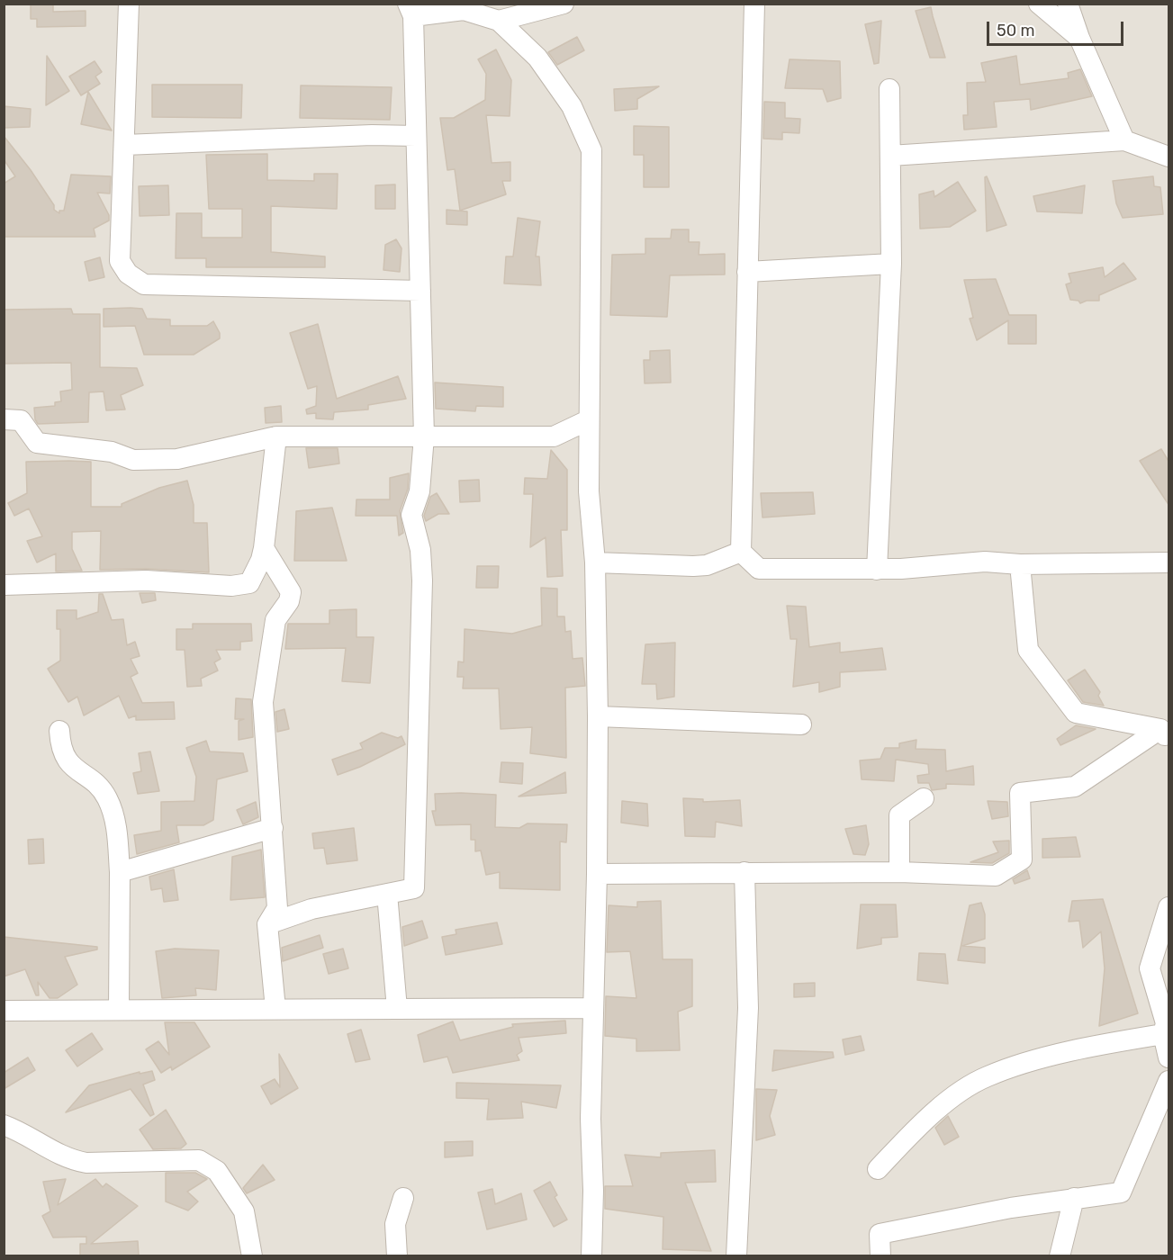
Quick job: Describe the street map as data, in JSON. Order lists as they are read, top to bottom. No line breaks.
{"scale_bar":"50 m"}
